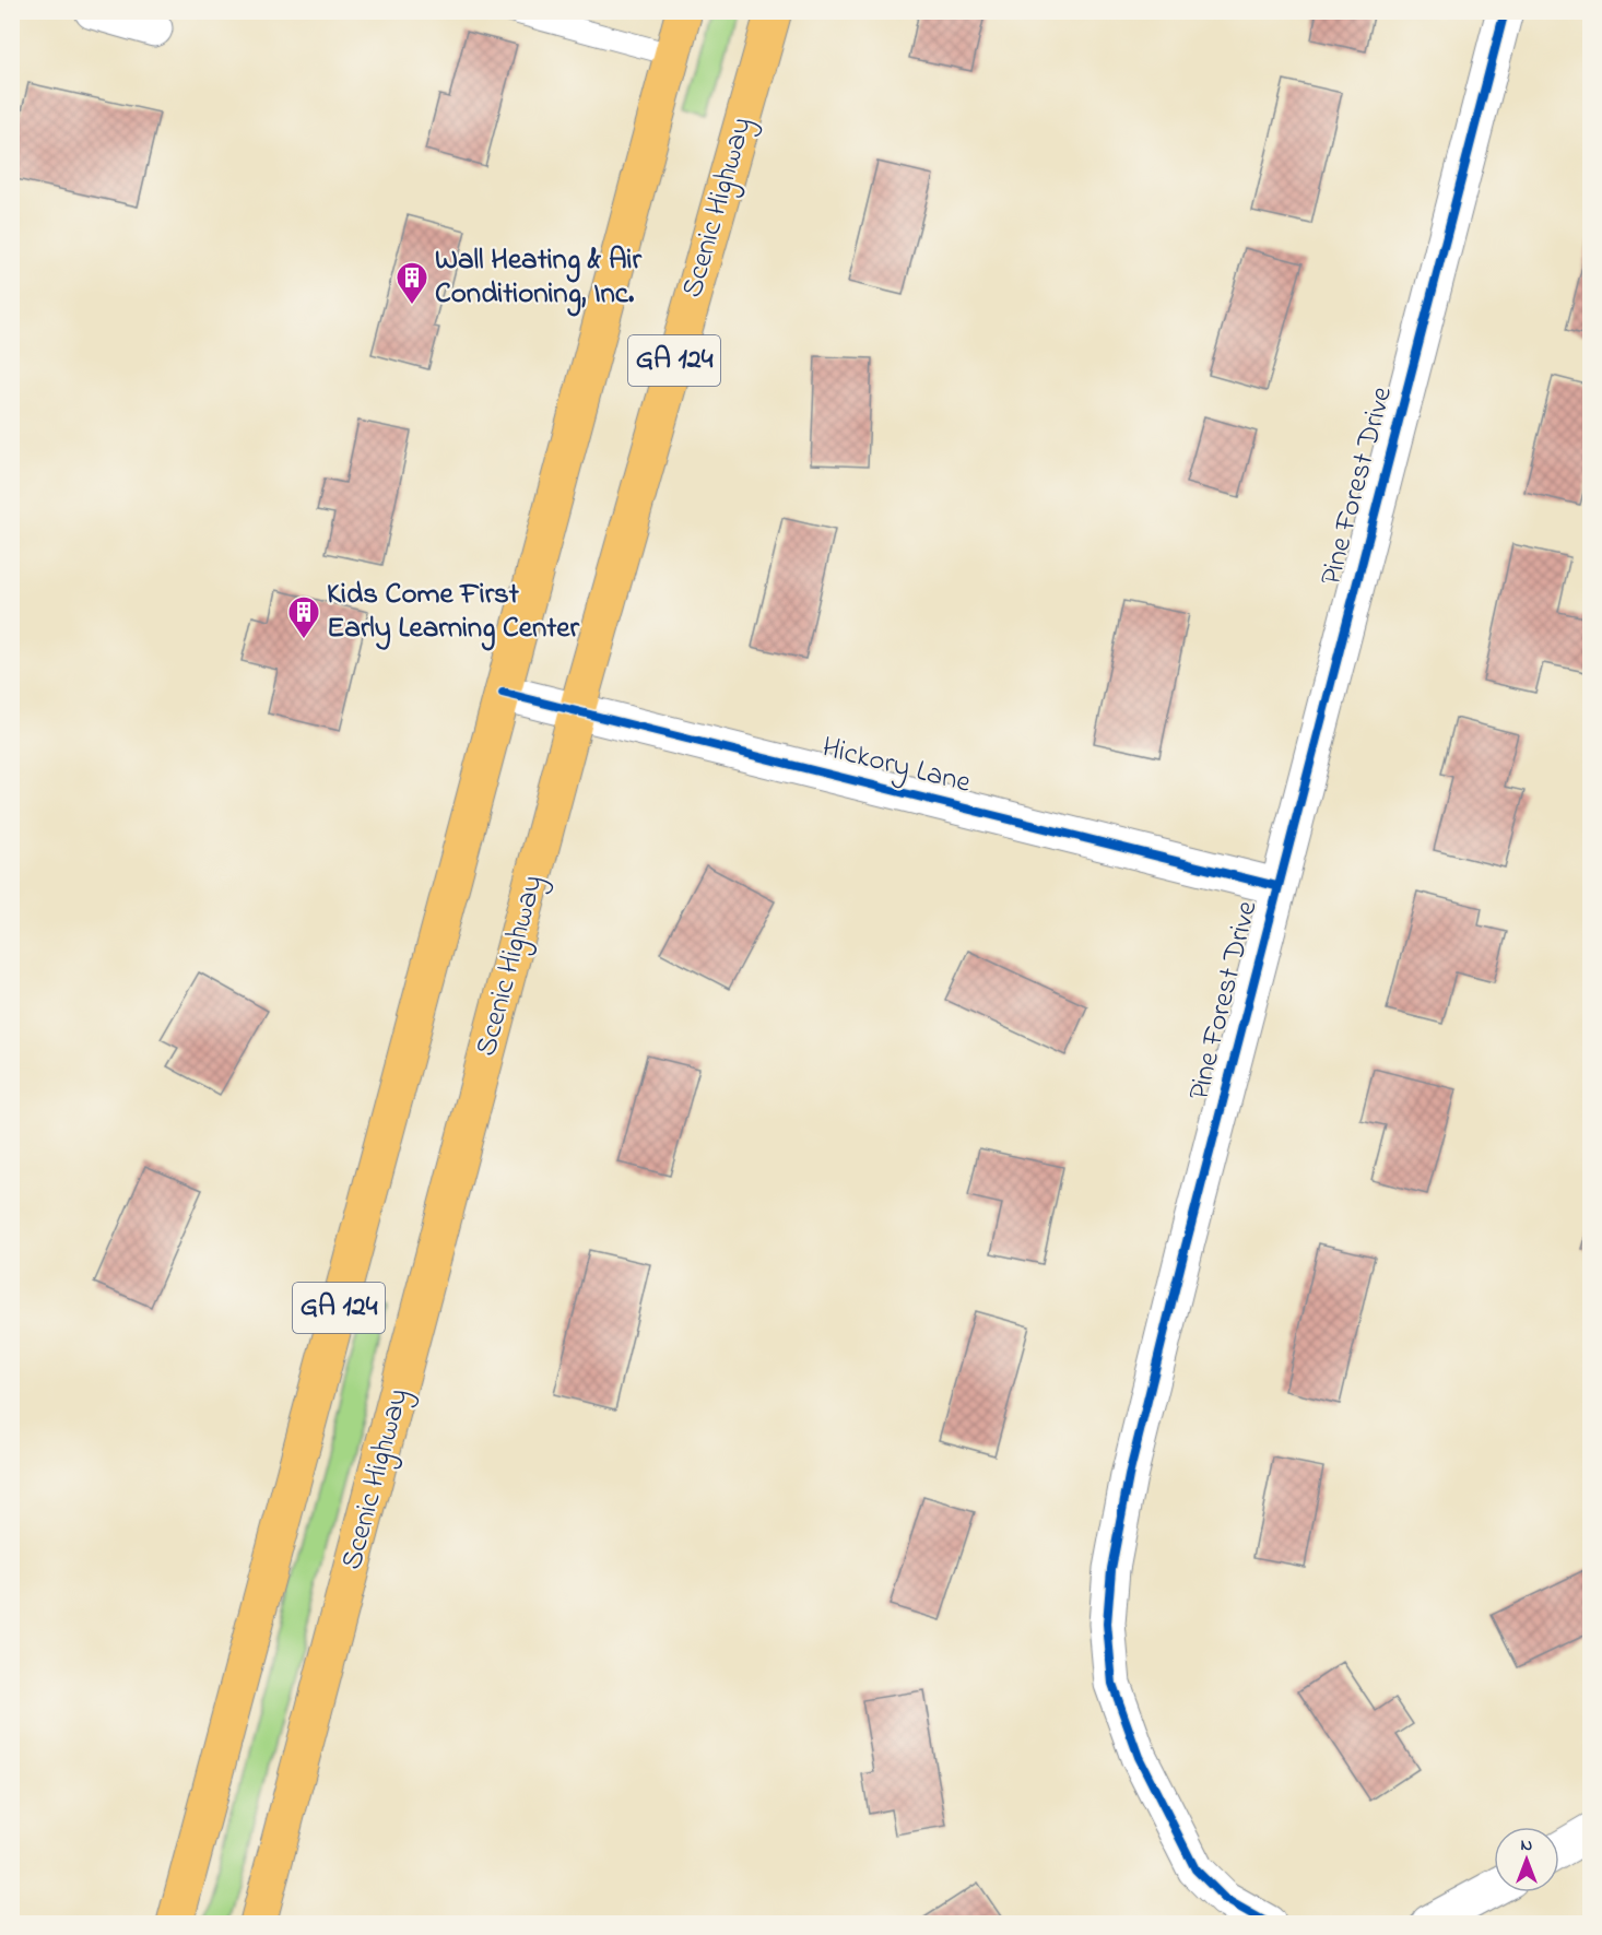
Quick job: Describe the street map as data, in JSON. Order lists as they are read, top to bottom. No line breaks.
{"streets":{"highway":["Scenic Highway","GA 124"],"street":["Pine Forest Drive","Hickory Lane"]},"crossings":[["Scenic Highway","Hickory Lane"],["GA 124","Hickory Lane"],["Pine Forest Drive","Hickory Lane"]],"places":{"building":["Wall Heating & Air Conditioning, Inc.","Kids Come First Early Learning Center"]},"north":"top"}
